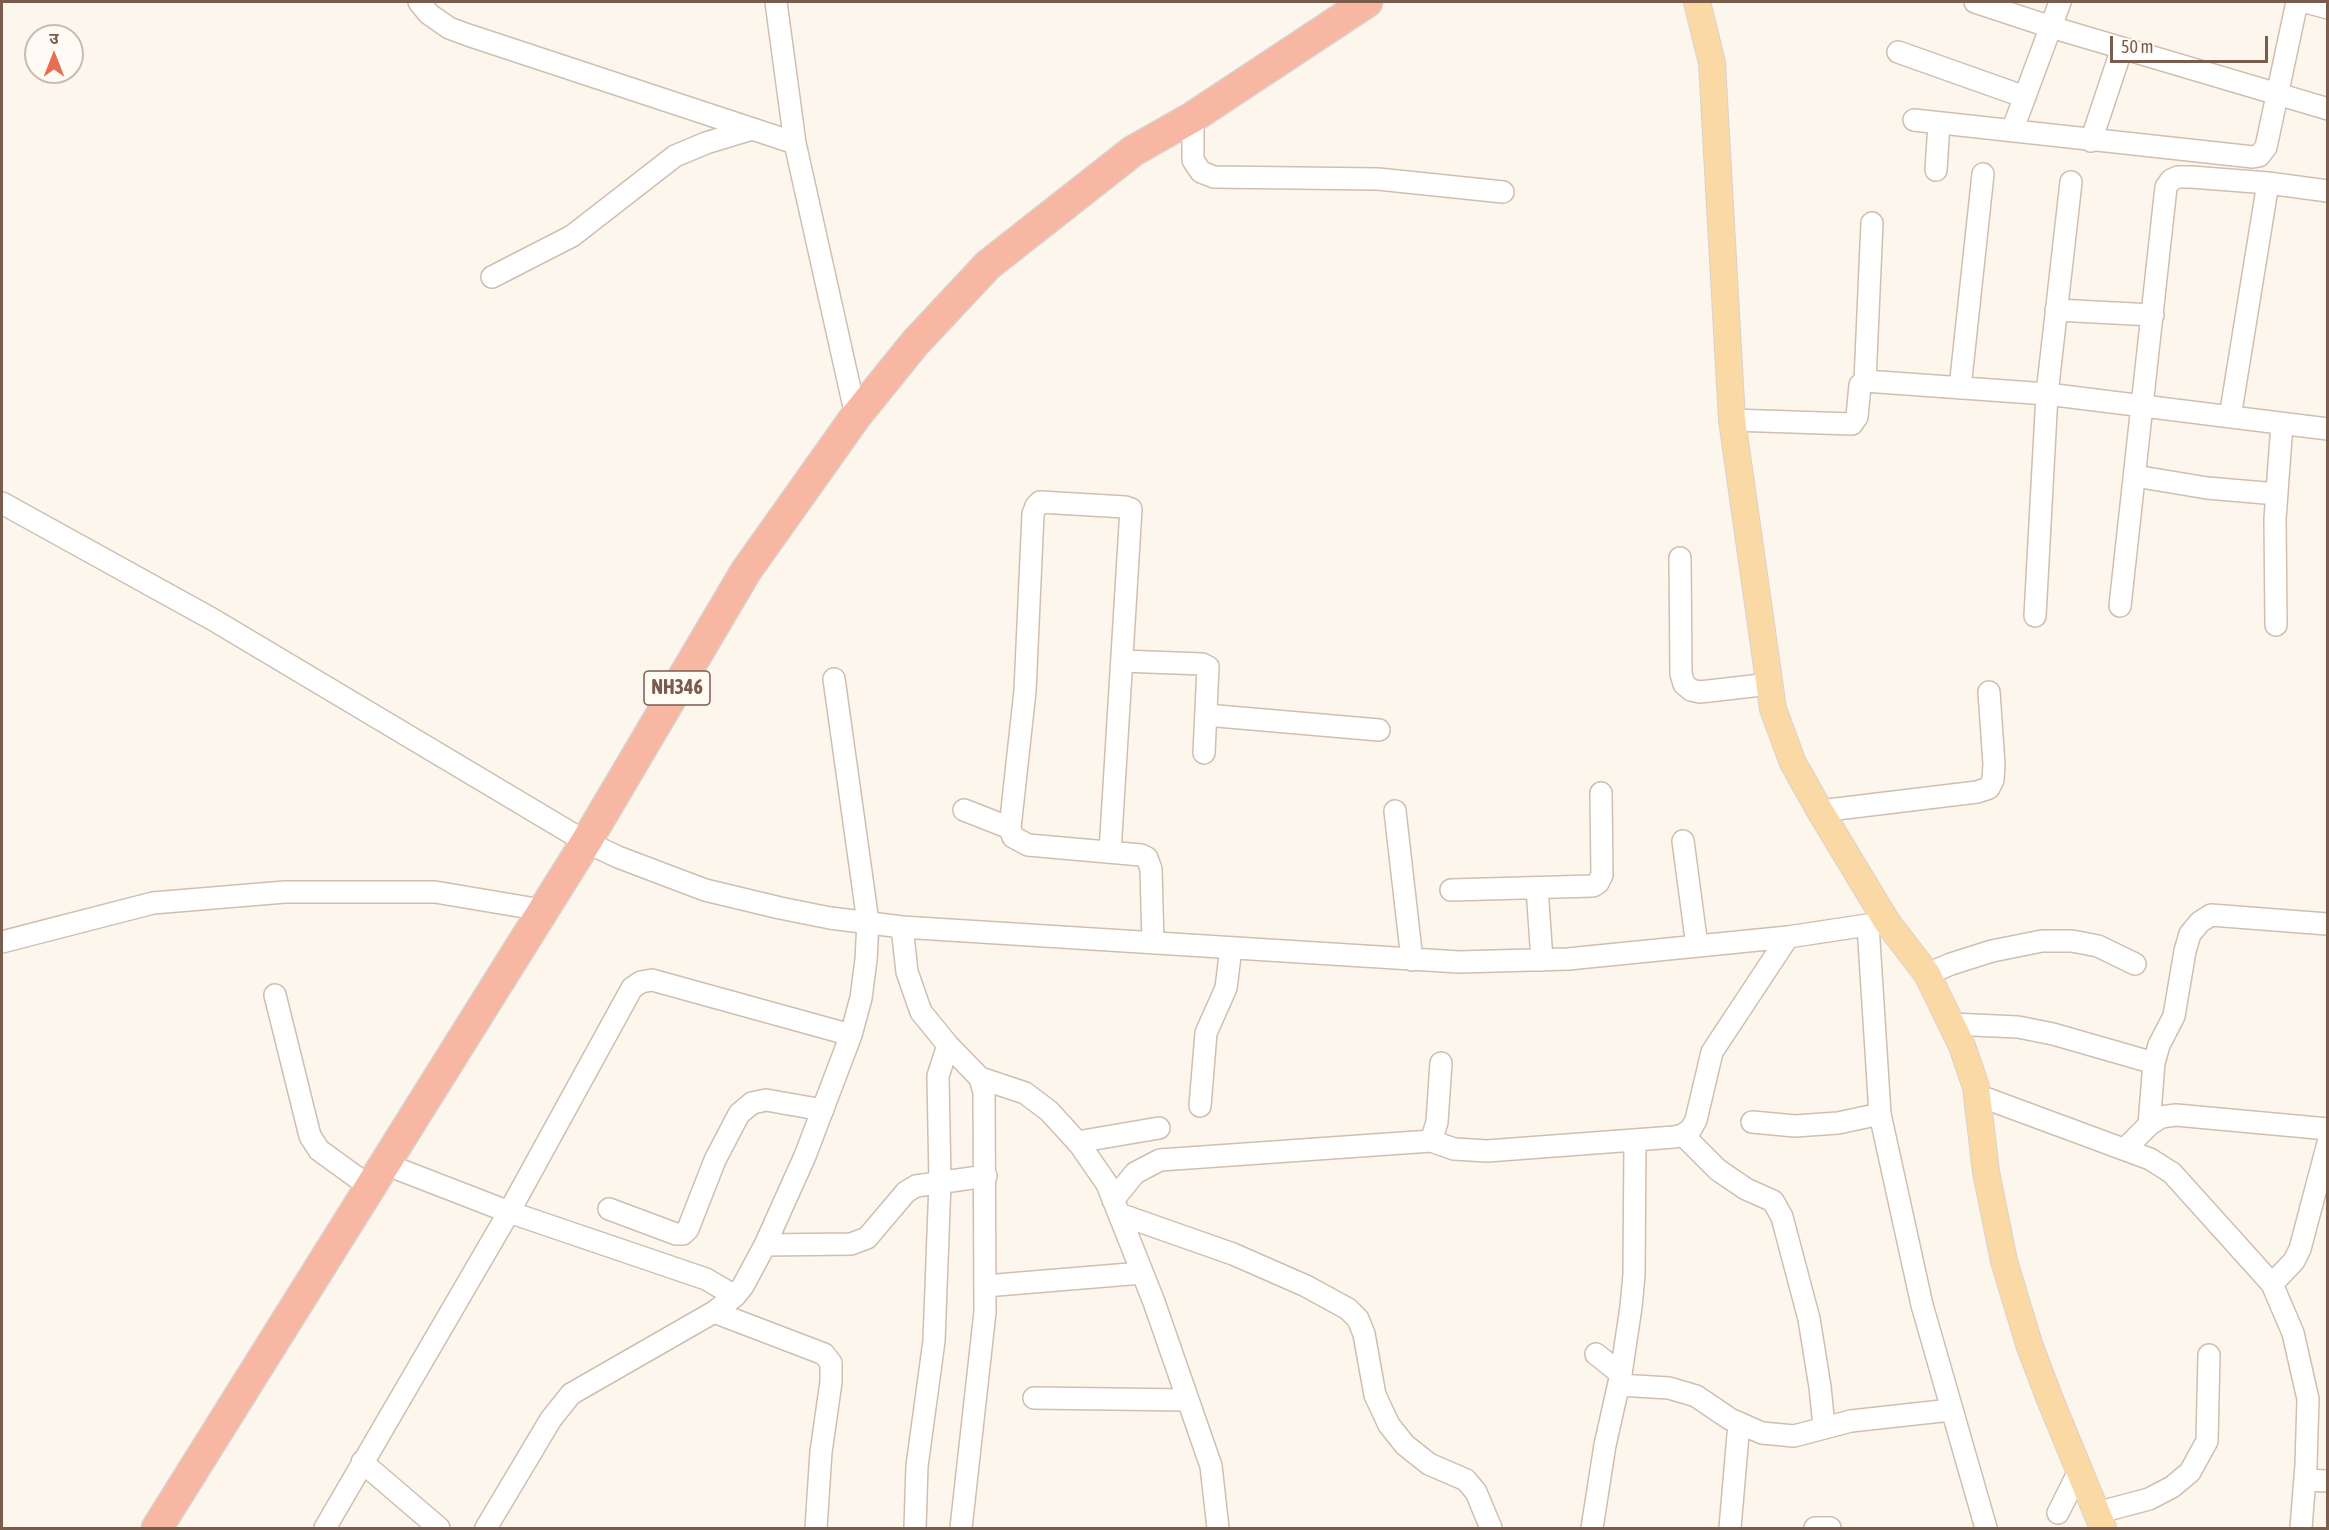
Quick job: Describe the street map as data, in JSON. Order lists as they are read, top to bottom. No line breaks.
{"streets":{"highway":["NH346"]},"scale_bar":"50 m","north":"top"}
